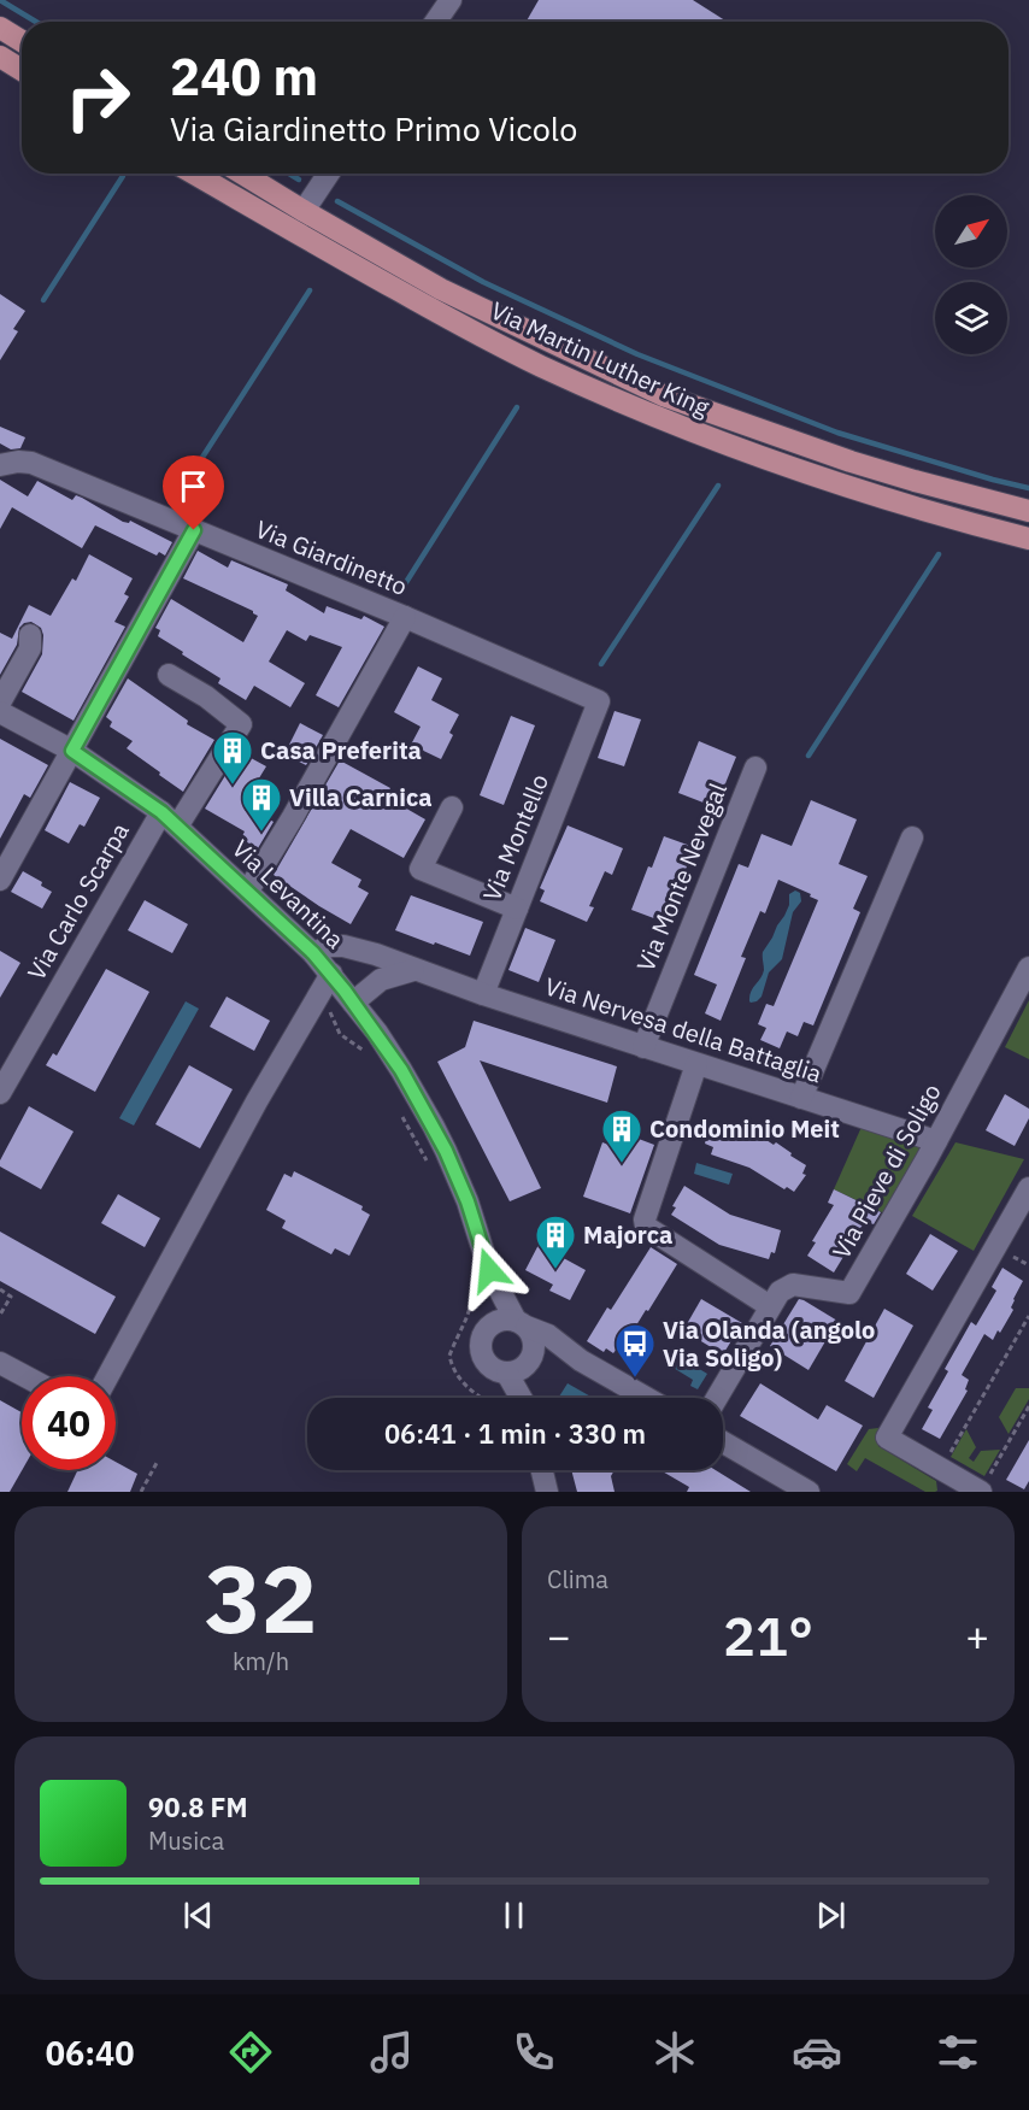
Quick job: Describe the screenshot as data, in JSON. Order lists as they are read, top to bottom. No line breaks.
{"streets":{"main road":["Via Martin Luther King"],"street":["Via Giardinetto","Via Montello","Via Monte Nevegal","Via Levantina","Via Carlo Scarpa","Via Nervesa della Battaglia","Via Pieve di Soligo"]},"crossings":[["Via Giardinetto","Via Montello"],["Via Montello","Via Nervesa della Battaglia"],["Via Monte Nevegal","Via Nervesa della Battaglia"],["Via Levantina","Via Carlo Scarpa"],["Via Levantina","Via Nervesa della Battaglia"],["Via Nervesa della Battaglia","Via Pieve di Soligo"]],"places":{"building":["Casa Preferita","Villa Carnica","Condominio Meit","Majorca"],"bus stop":["Via Olanda (angolo Via Soligo)"]},"north":"top right","page":{"turn":["240 m","Via Giardinetto Primo Vicolo"],"limit":"40","trip":"06:41 · 1 min · 330 m","tile":[["32","km/h"],"Clima"],"heat":["−","21°","+"],"song":["90.8 FM","Musica"],"tabs":"06:40"}}
